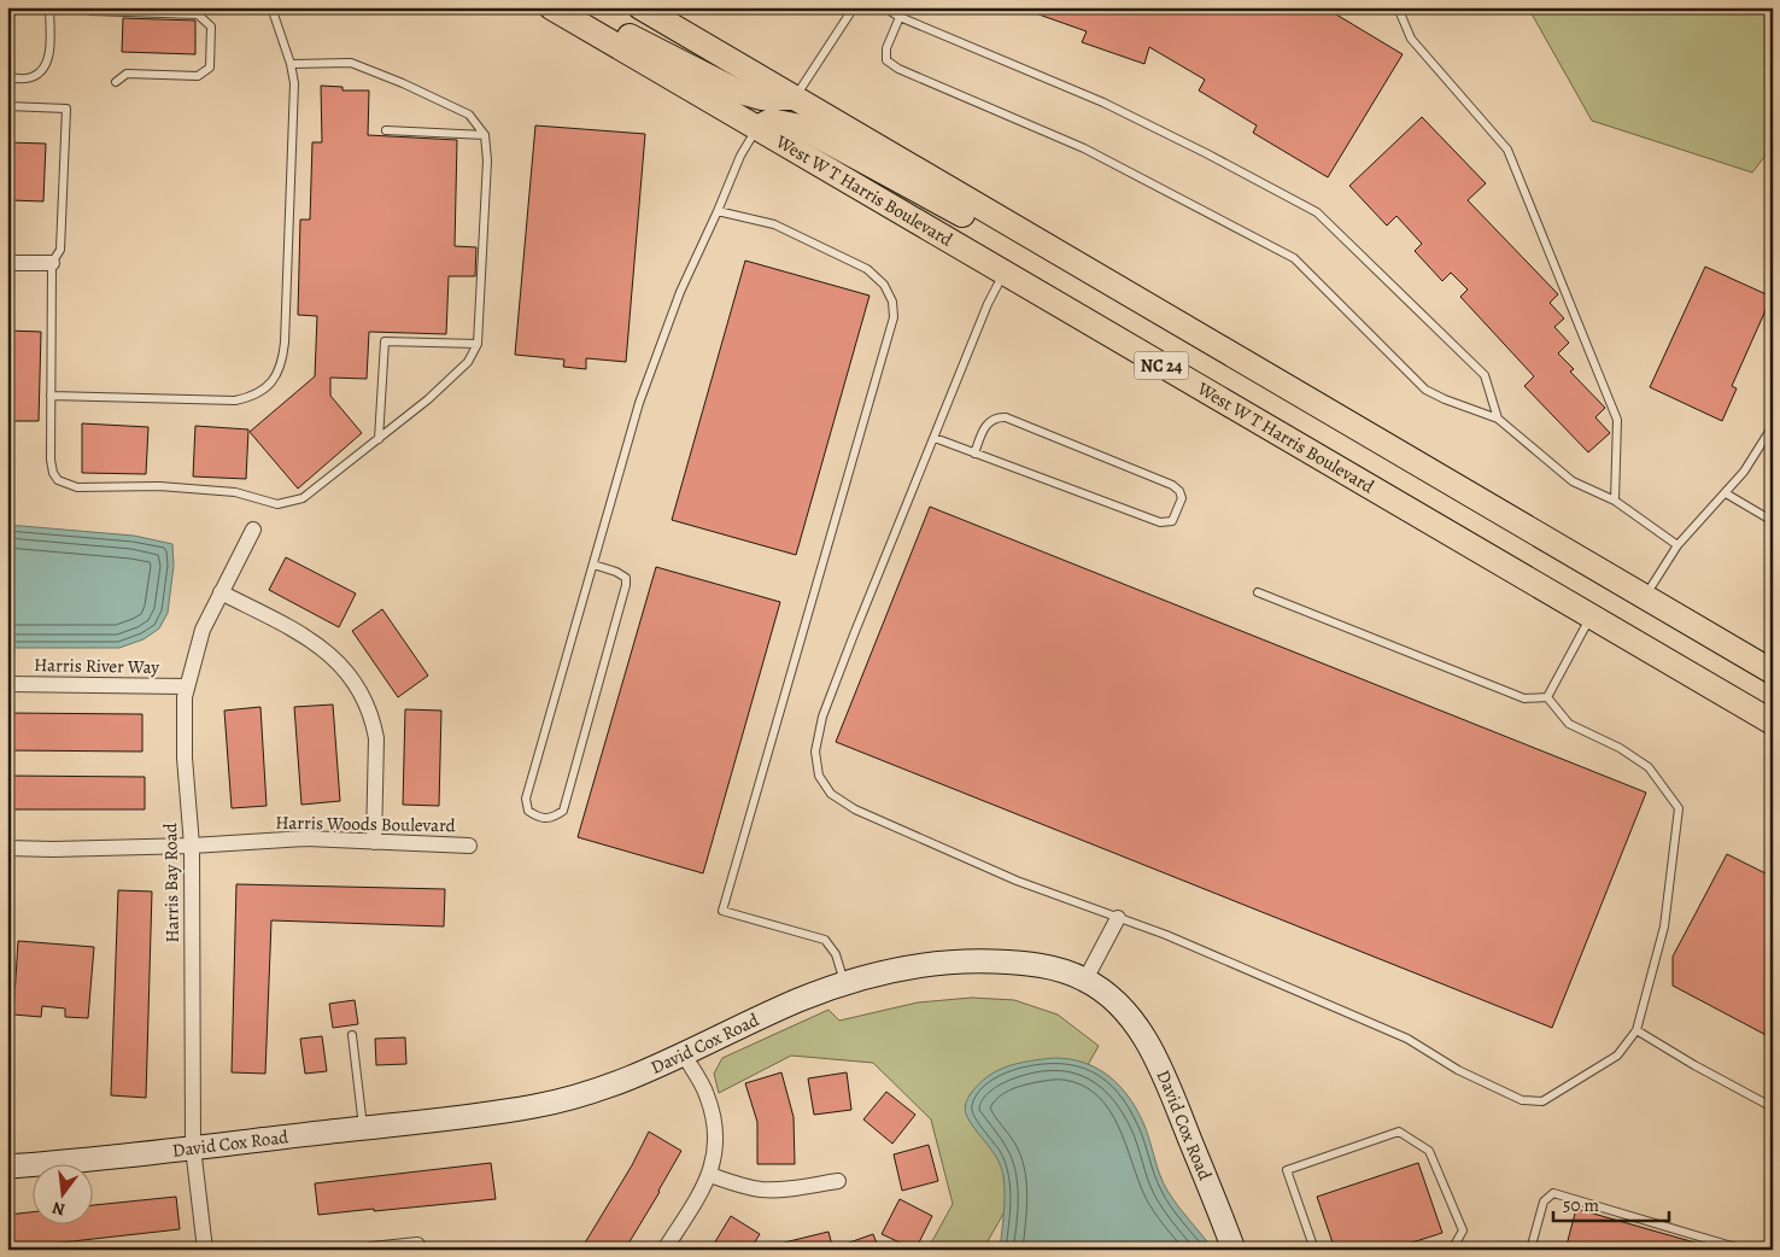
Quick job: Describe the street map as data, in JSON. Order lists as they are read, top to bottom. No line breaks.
{"streets":{"main road":["West W T Harris Boulevard","NC 24","David Cox Road"],"street":["Harris River Way","Harris Woods Boulevard","Harris Bay Road"]},"crossings":[["Harris River Way","Harris Bay Road"],["Harris Woods Boulevard","Harris Bay Road"],["Harris Bay Road","David Cox Road"]],"scale_bar":"50 m","north":"bottom"}
